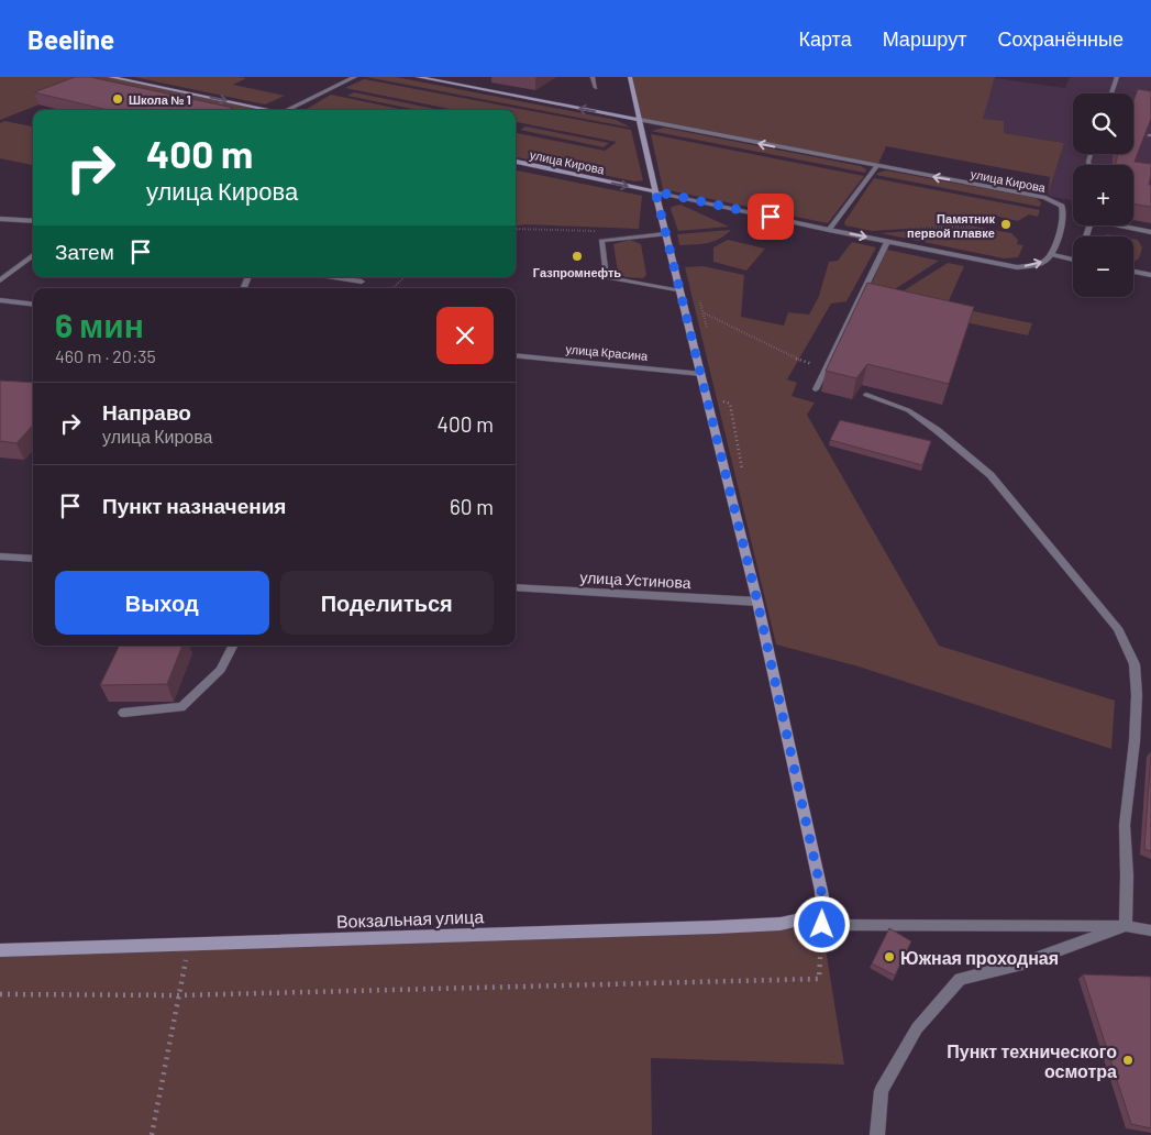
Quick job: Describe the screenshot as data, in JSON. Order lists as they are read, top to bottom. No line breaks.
{"streets":{"street":["улица Кирова","улица Красина","улица Устинова","Вокзальная улица"]},"places":["Школа № 1","Памятник первой плавке","Газпромнефть","Южная проходная","Пункт технического осмотра"],"page":{"header":"Beeline","nav":["Карта","Маршрут","Сохранённые"],"map_buttons":["+","−"],"turn":["400 m","улица Кирова"],"then":"Затем","heading":["6 мин","460 m · 20:35"],"list":[{"name":"Направо","note":"улица Кирова","value":"400 m"},{"name":"Пункт назначения","value":"60 m"}],"buttons":["Выход","Поделиться"]}}
